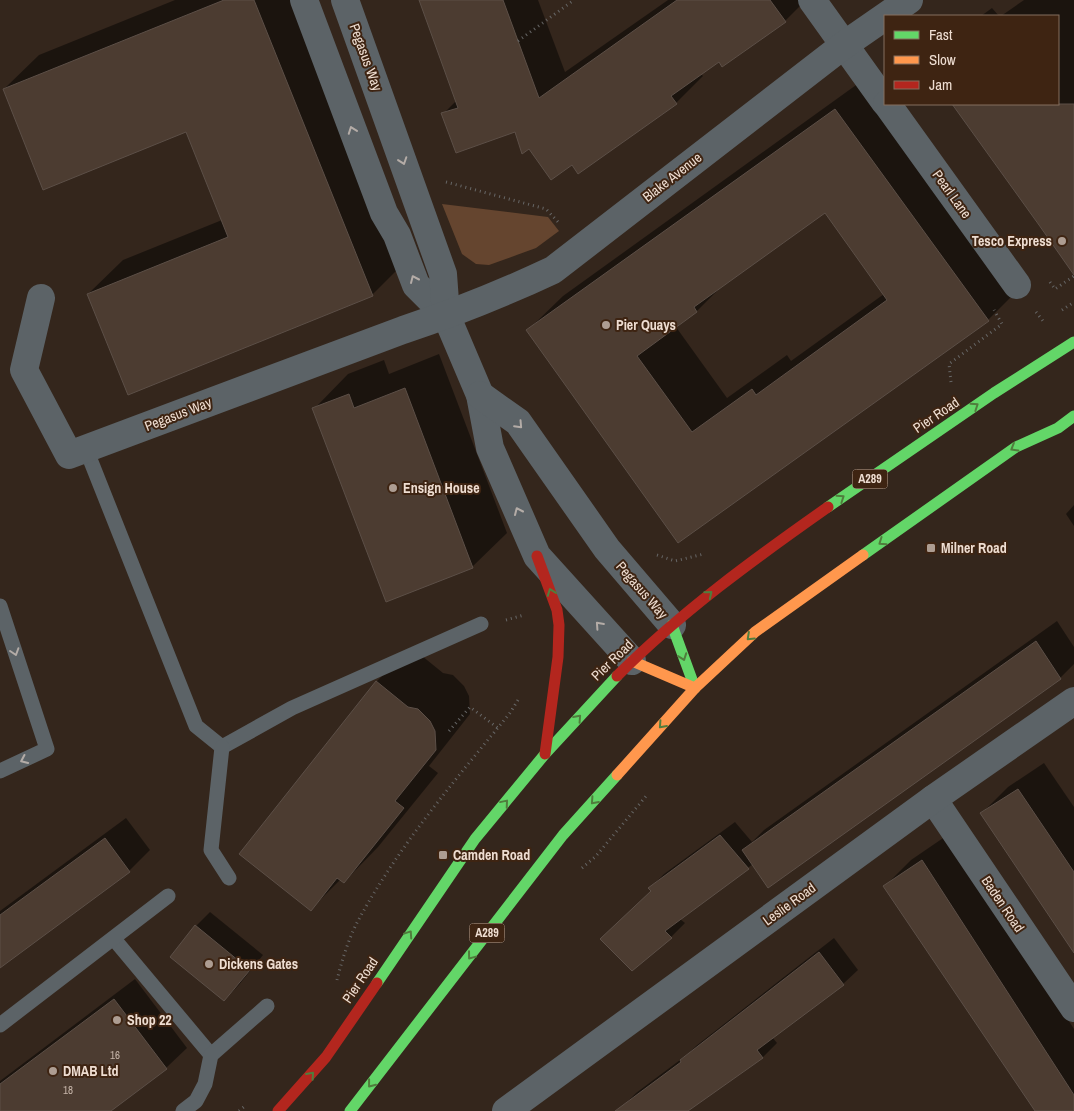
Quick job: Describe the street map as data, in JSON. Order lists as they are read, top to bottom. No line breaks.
{"streets":{"main road":["Pegasus Way","Pier Road","A289"],"street":["Blake Avenue","Pearl Lane","Leslie Road","Baden Road"]},"crossings":[["Pegasus Way","Blake Avenue"],["Pegasus Way","Pier Road"],["Pegasus Way","A289"],["Blake Avenue","Pearl Lane"],["Leslie Road","Baden Road"]],"places":{"other":["Tesco Express","Pier Quays","Ensign House","Dickens Gates","Shop 22","DMAB Ltd"],"transit":["Milner Road","Camden Road"]},"house_numbers":["16","18"],"legend":["Fast","Slow","Jam"]}
